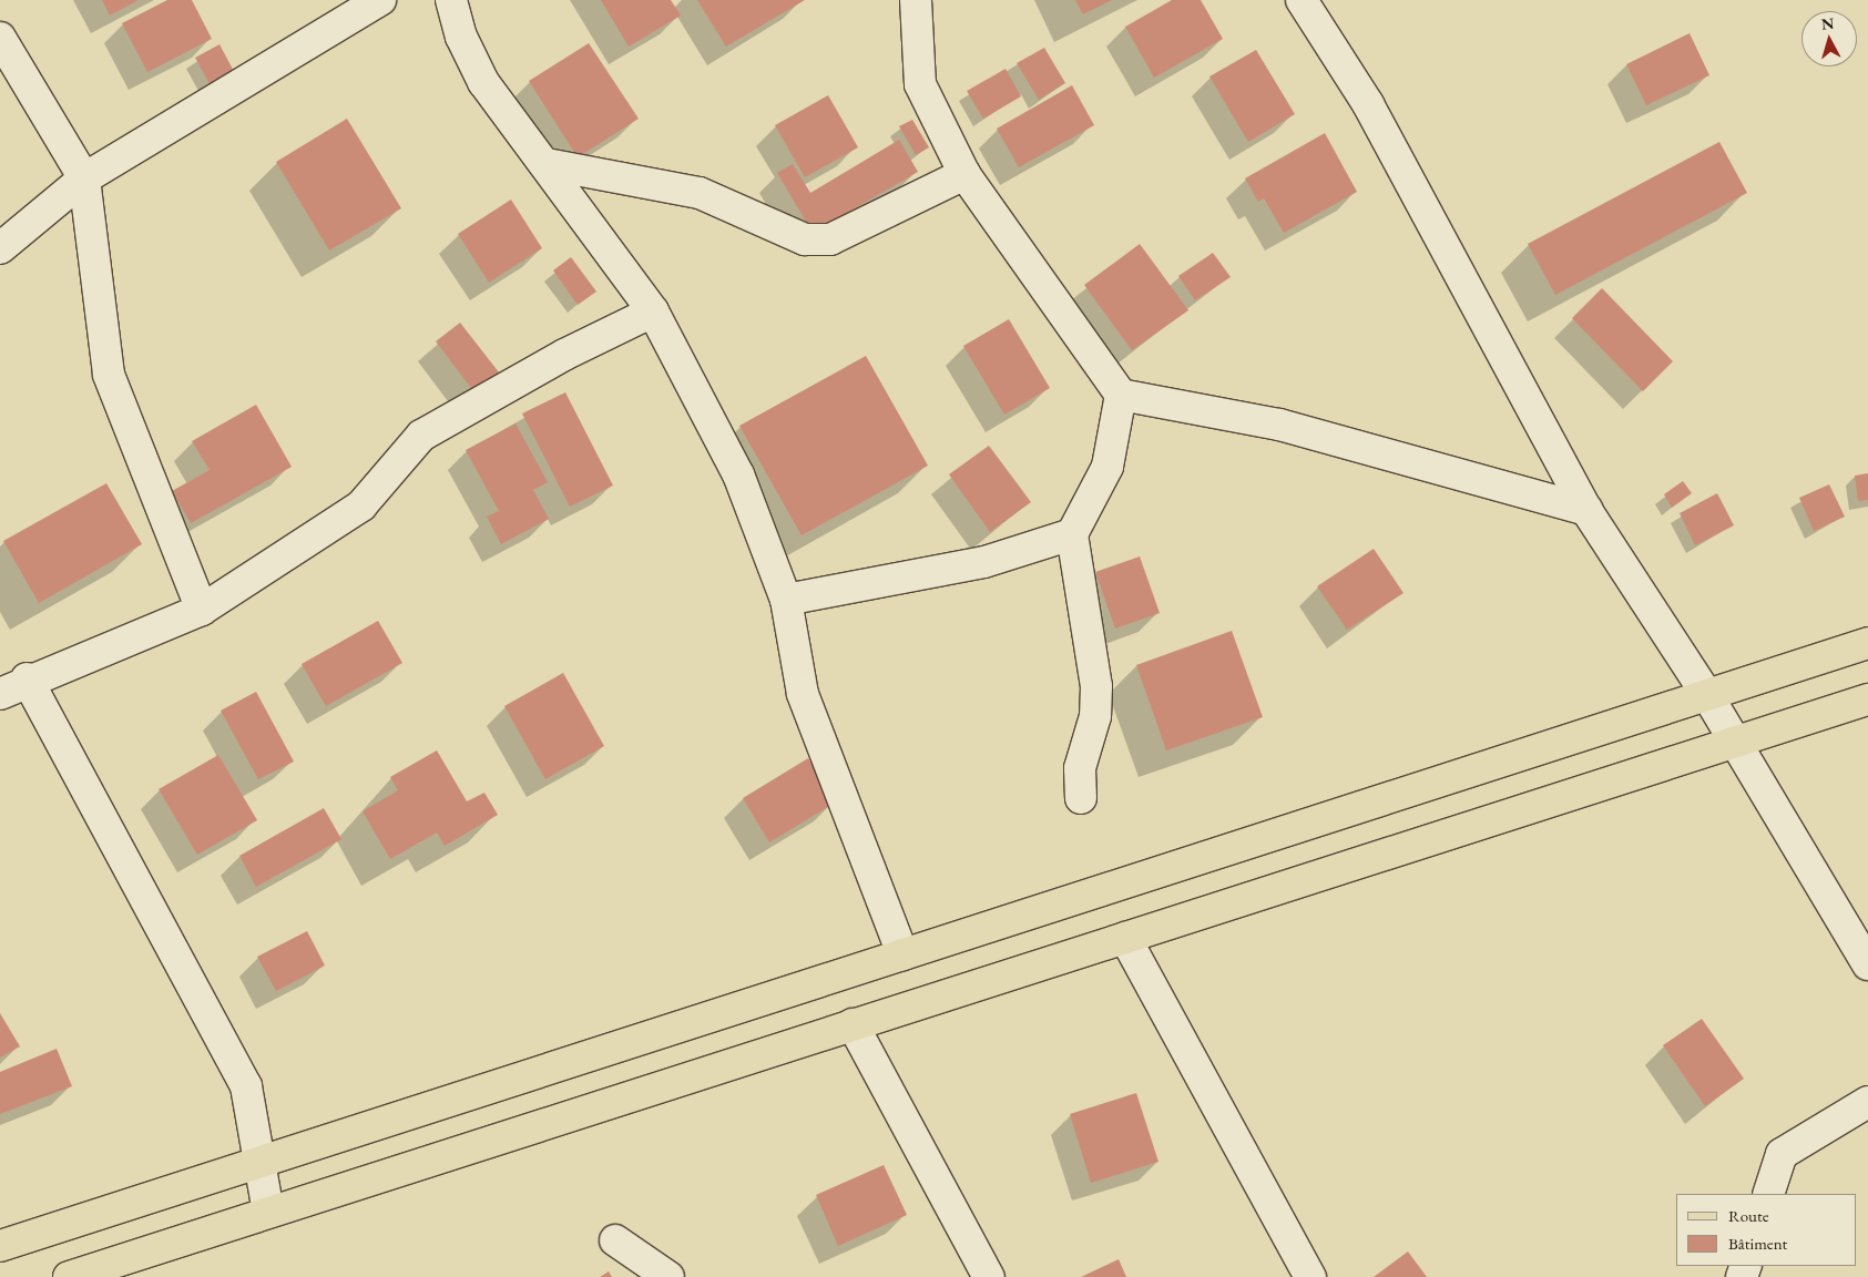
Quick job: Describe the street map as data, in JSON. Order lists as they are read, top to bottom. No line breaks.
{"legend":["Route","Bâtiment"],"north":"top"}
